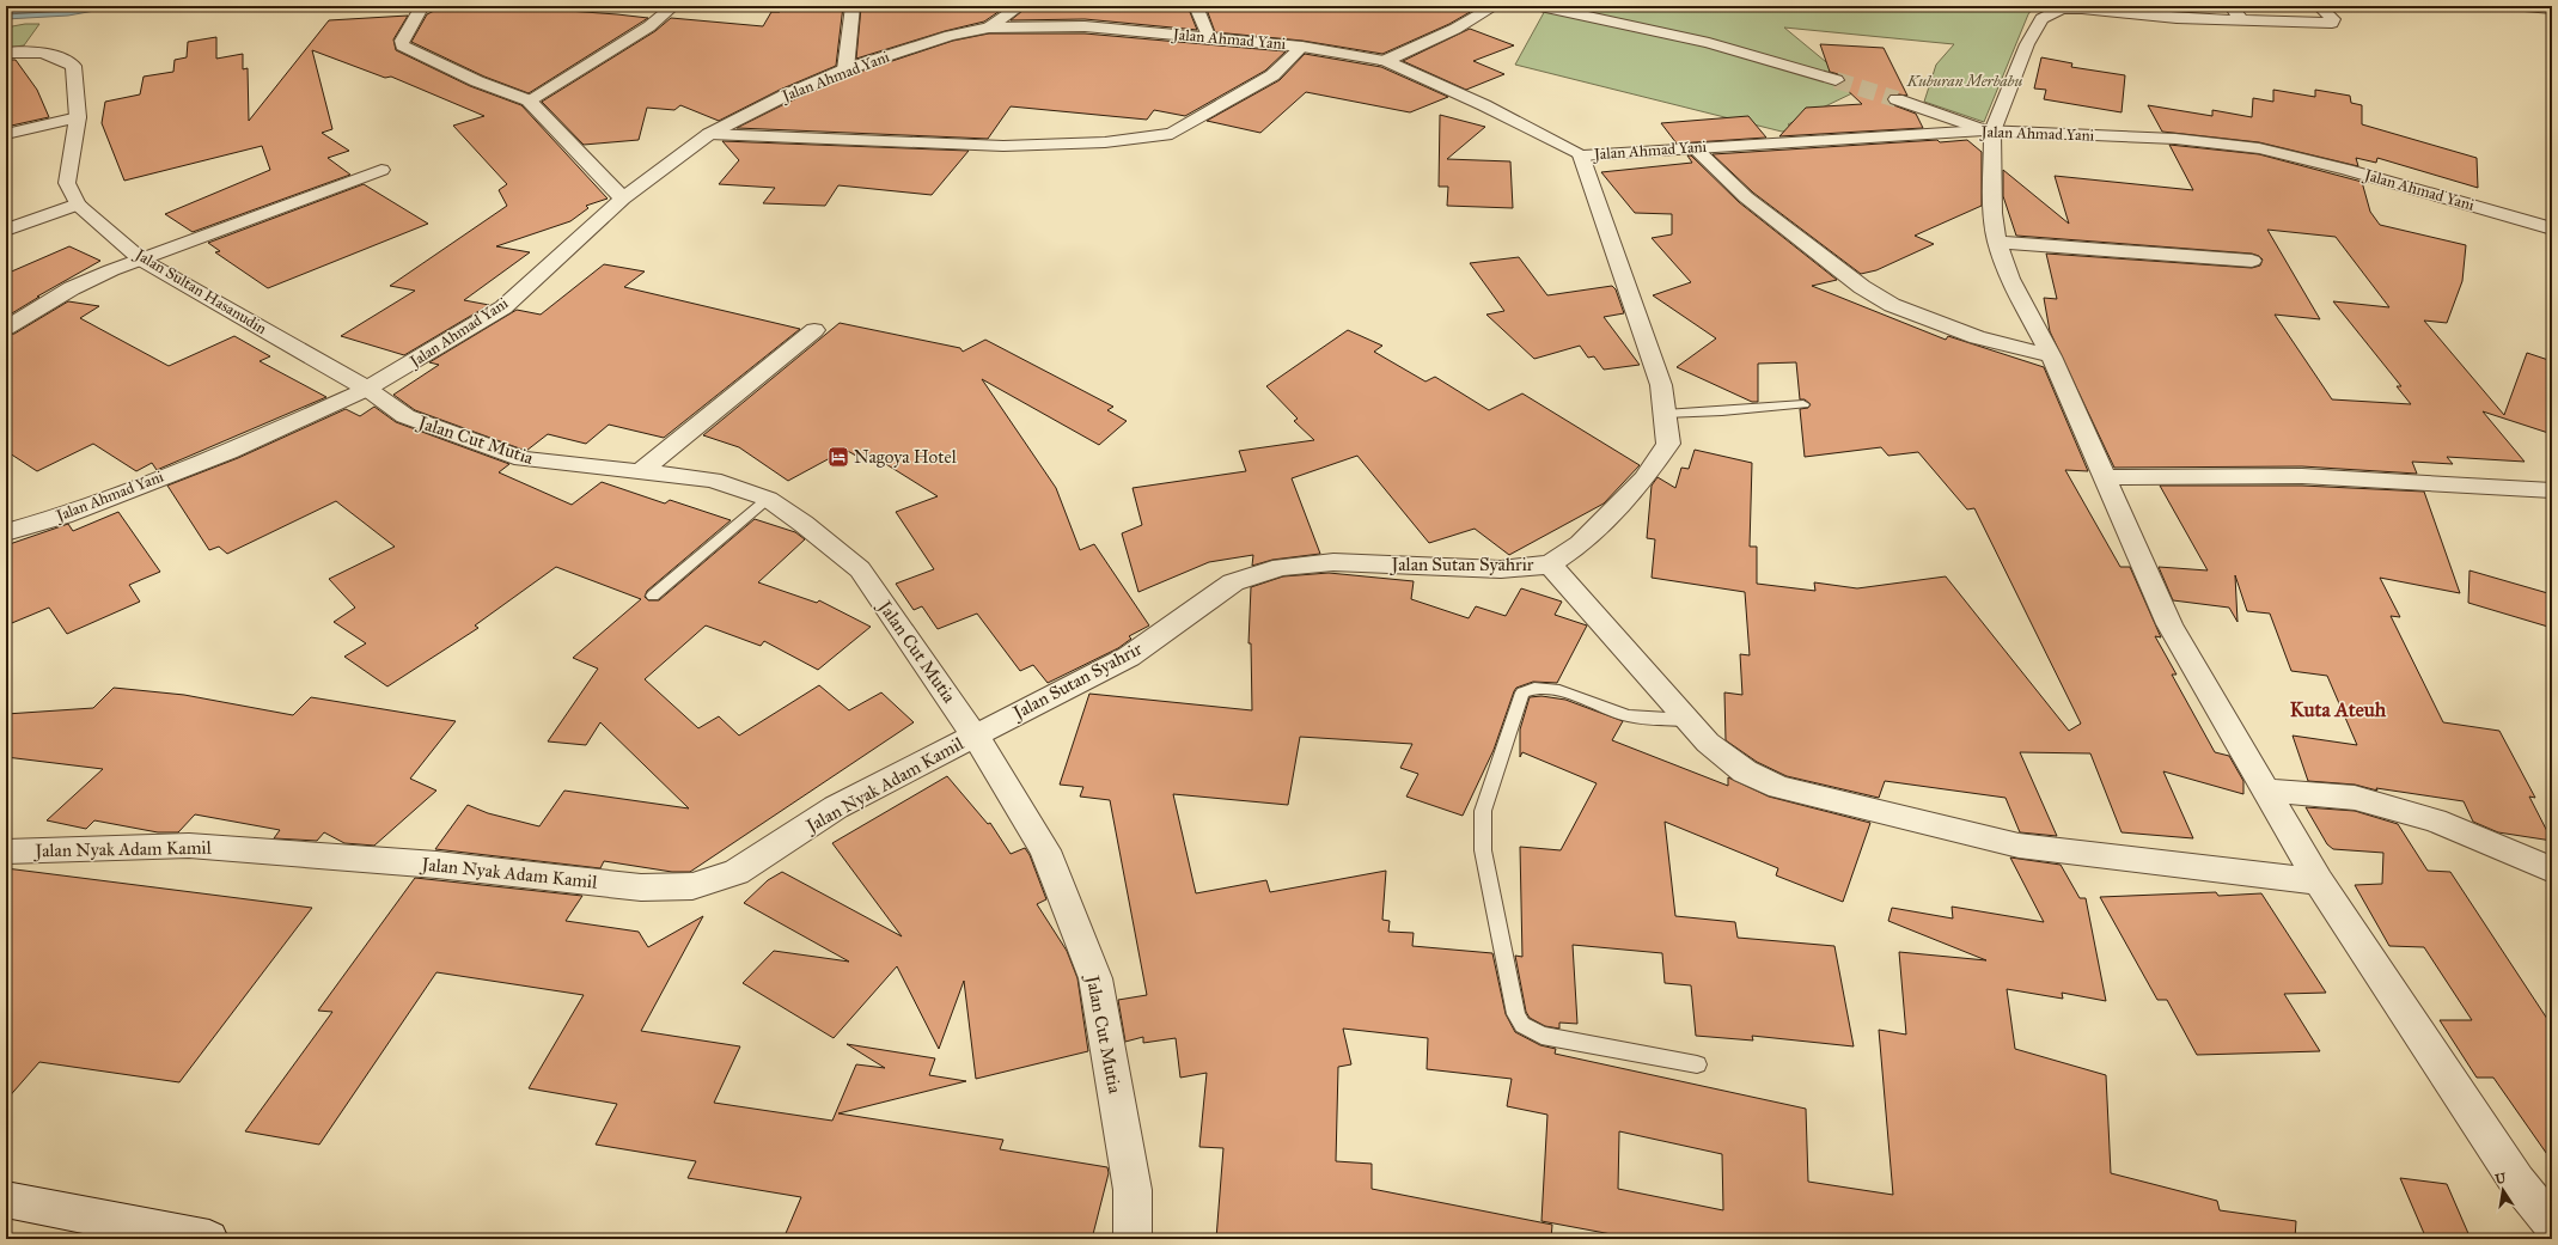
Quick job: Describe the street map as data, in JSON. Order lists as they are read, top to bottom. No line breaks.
{"streets":{"street":["Jalan Ahmad Yani","Jalan Sultan Hasanudin","Jalan Cut Mutia","Jalan Sutan Syahrir","Jalan Nyak Adam Kamil"]},"crossings":[["Jalan Ahmad Yani","Jalan Sultan Hasanudin"],["Jalan Ahmad Yani","Jalan Cut Mutia"],["Jalan Ahmad Yani","Jalan Sutan Syahrir"],["Jalan Sultan Hasanudin","Jalan Cut Mutia"],["Jalan Cut Mutia","Jalan Sutan Syahrir"],["Jalan Cut Mutia","Jalan Nyak Adam Kamil"],["Jalan Sutan Syahrir","Jalan Nyak Adam Kamil"]],"districts":["Kuta Ateuh"],"parks":["Kuburan Merbabu"],"places":{"hotel":["Nagoya Hotel"]},"north":"top"}
